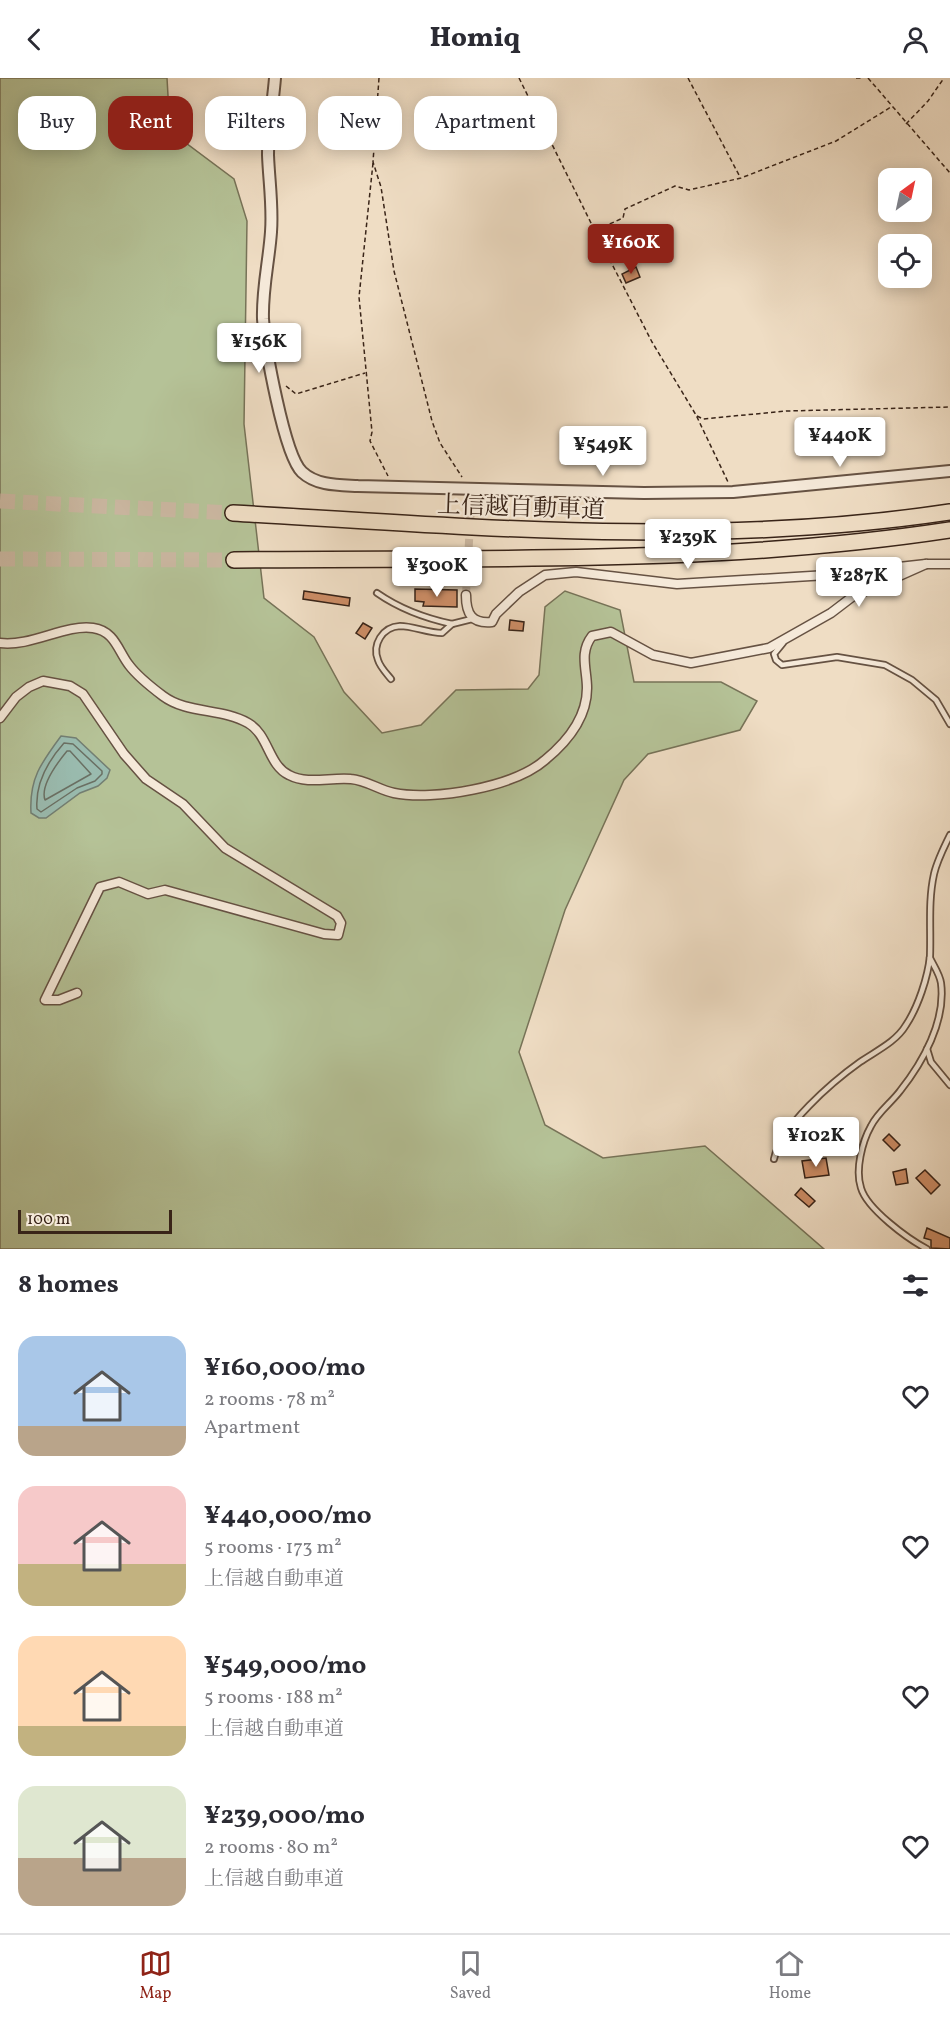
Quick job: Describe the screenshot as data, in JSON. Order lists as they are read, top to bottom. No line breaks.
{"streets":{"highway":["上信越自動車道"]},"scale_bar":"100 m","north":"top right","page":{"header":"Homiq","chip":["Buy","Rent","Filters","New","Apartment"],"price":["¥160K","¥156K","¥440K","¥549K","¥239K","¥300K","¥287K","¥102K"],"scale":"100 m","heading":"8 homes","list":[{"name":"¥160,000/mo","note":"2 rooms · 78 m² · Apartment"},{"name":"¥440,000/mo","note":"5 rooms · 173 m² · 上信越自動車道"},{"name":"¥549,000/mo","note":"5 rooms · 188 m² · 上信越自動車道"},{"name":"¥239,000/mo","note":"2 rooms · 80 m² · 上信越自動車道"}],"tabs":["Map","Saved","Home"]}}
